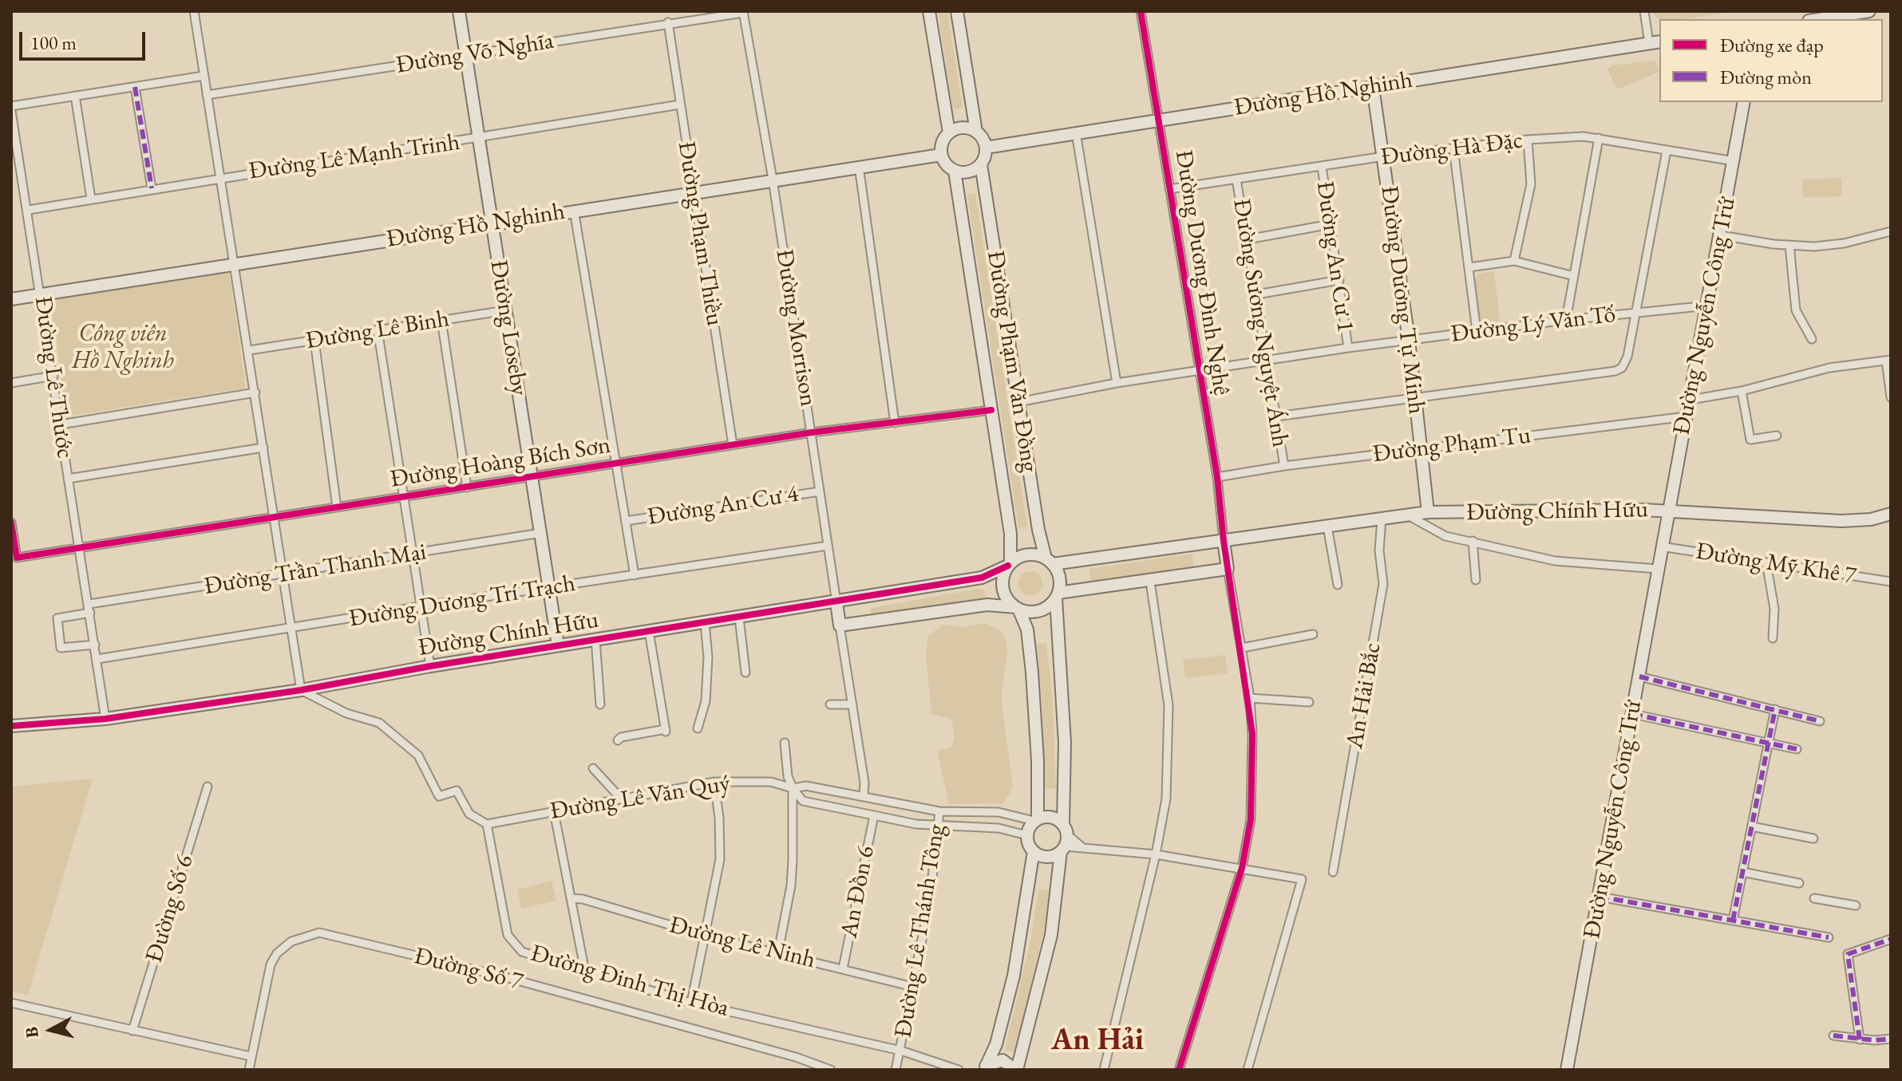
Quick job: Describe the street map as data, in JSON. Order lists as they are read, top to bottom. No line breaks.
{"streets":{"street":["Đường Võ Nghĩa","Đường Hồ Nghinh","Đường Hà Đặc","Đường Lê Mạnh Trinh","Đường Phạm Thiều","Đường An Cư 1","Đường Dương Đình Nghệ","Đường Dương Tự Minh","Đường Nguyễn Công Trứ","Đường Sương Nguyệt Ánh","Đường Lý Văn Tố","Đường Loseby","Đường Morrison","Đường Lê Binh","Đường Phạm Văn Đồng","Đường Lê Thước","Đường Phạm Tu","Đường Hoàng Bích Sơn","Đường An Cư 4","Đường Chính Hữu","Đường Mỹ Khê 7","Đường Trần Thanh Mại","Đường Dương Trí Trạch","An Hải Bắc","Đường Lê Văn Quý","An Đồn 6","Đường Số 6","Đường Lê Thánh Tông","Đường Lê Ninh","Đường Số 7","Đường Đinh Thị Hòa"]},"crossings":[["Đường Võ Nghĩa","Đường Phạm Thiều"],["Đường Võ Nghĩa","Đường Loseby"],["Đường Võ Nghĩa","Đường Morrison"],["Đường Hồ Nghinh","Đường Phạm Thiều"],["Đường Hồ Nghinh","Đường Dương Đình Nghệ"],["Đường Hồ Nghinh","Đường Dương Tự Minh"],["Đường Hồ Nghinh","Đường Loseby"],["Đường Hồ Nghinh","Đường Morrison"],["Đường Hồ Nghinh","Đường Phạm Văn Đồng"],["Đường Hồ Nghinh","Đường Lê Thước"],["Đường Hà Đặc","Đường An Cư 1"],["Đường Hà Đặc","Đường Dương Đình Nghệ"],["Đường Hà Đặc","Đường Dương Tự Minh"],["Đường Hà Đặc","Đường Nguyễn Công Trứ"],["Đường Hà Đặc","Đường Sương Nguyệt Ánh"],["Đường Lê Mạnh Trinh","Đường Phạm Thiều"],["Đường Lê Mạnh Trinh","Đường Loseby"],["Đường Lê Mạnh Trinh","Đường Lê Thước"],["Đường Phạm Thiều","Đường Hoàng Bích Sơn"],["Đường An Cư 1","Đường Lý Văn Tố"],["Đường Dương Đình Nghệ","Đường Lý Văn Tố"],["Đường Dương Đình Nghệ","Đường Phạm Tu"],["Đường Dương Đình Nghệ","Đường Chính Hữu"],["Đường Dương Tự Minh","Đường Lý Văn Tố"],["Đường Dương Tự Minh","Đường Phạm Tu"],["Đường Dương Tự Minh","Đường Chính Hữu"],["Đường Nguyễn Công Trứ","Đường Lý Văn Tố"],["Đường Nguyễn Công Trứ","Đường Phạm Tu"],["Đường Nguyễn Công Trứ","Đường Chính Hữu"],["Đường Nguyễn Công Trứ","Đường Mỹ Khê 7"],["Đường Sương Nguyệt Ánh","Đường Lý Văn Tố"],["Đường Sương Nguyệt Ánh","Đường Phạm Tu"],["Đường Lý Văn Tố","Đường Phạm Văn Đồng"],["Đường Loseby","Đường Lê Binh"],["Đường Loseby","Đường Hoàng Bích Sơn"],["Đường Loseby","Đường Chính Hữu"],["Đường Loseby","Đường Trần Thanh Mại"],["Đường Loseby","Đường Dương Trí Trạch"],["Đường Morrison","Đường Hoàng Bích Sơn"],["Đường Morrison","Đường An Cư 4"],["Đường Morrison","Đường Chính Hữu"],["Đường Morrison","Đường Dương Trí Trạch"],["Đường Morrison","Đường Lê Văn Quý"],["Đường Phạm Văn Đồng","Đường Hoàng Bích Sơn"],["Đường Phạm Văn Đồng","Đường Chính Hữu"],["Đường Lê Thước","Đường Hoàng Bích Sơn"],["Đường Lê Thước","Đường Chính Hữu"],["Đường Lê Thước","Đường Trần Thanh Mại"],["Đường Lê Thước","Đường Dương Trí Trạch"],["Đường Chính Hữu","An Hải Bắc"],["Đường Lê Văn Quý","An Đồn 6"],["Đường Lê Văn Quý","Đường Lê Thánh Tông"],["Đường Lê Văn Quý","Đường Đinh Thị Hòa"],["An Đồn 6","Đường Lê Ninh"],["Đường Lê Thánh Tông","Đường Lê Ninh"],["Đường Lê Thánh Tông","Đường Đinh Thị Hòa"]],"districts":["An Hải"],"parks":["Công viên Hồ Nghinh"],"legend":["Đường xe đạp","Đường mòn"],"scale_bar":"100 m","north":"left"}
